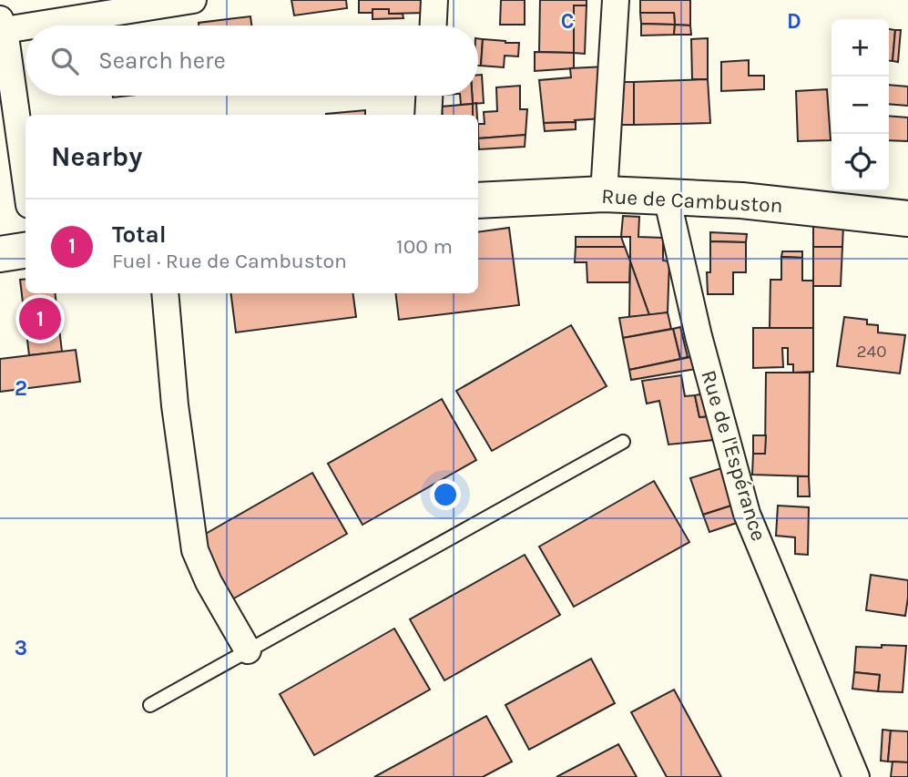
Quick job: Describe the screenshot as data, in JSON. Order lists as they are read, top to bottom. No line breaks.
{"streets":{"main road":["Rue de Cambuston"],"street":["Rue de l'Espérance"]},"crossings":[["Rue de Cambuston","Rue de l'Espérance"]],"house_numbers":["240"],"page":{"map_buttons":["+","−"],"search":"Search here","heading":"Nearby","list":[{"mark":"1","name":"Total","note":"Fuel · Rue de Cambuston","value":"100 m"}],"pins":"1"},"grid":{"columns":["C","D"],"rows":["2","3"]}}
